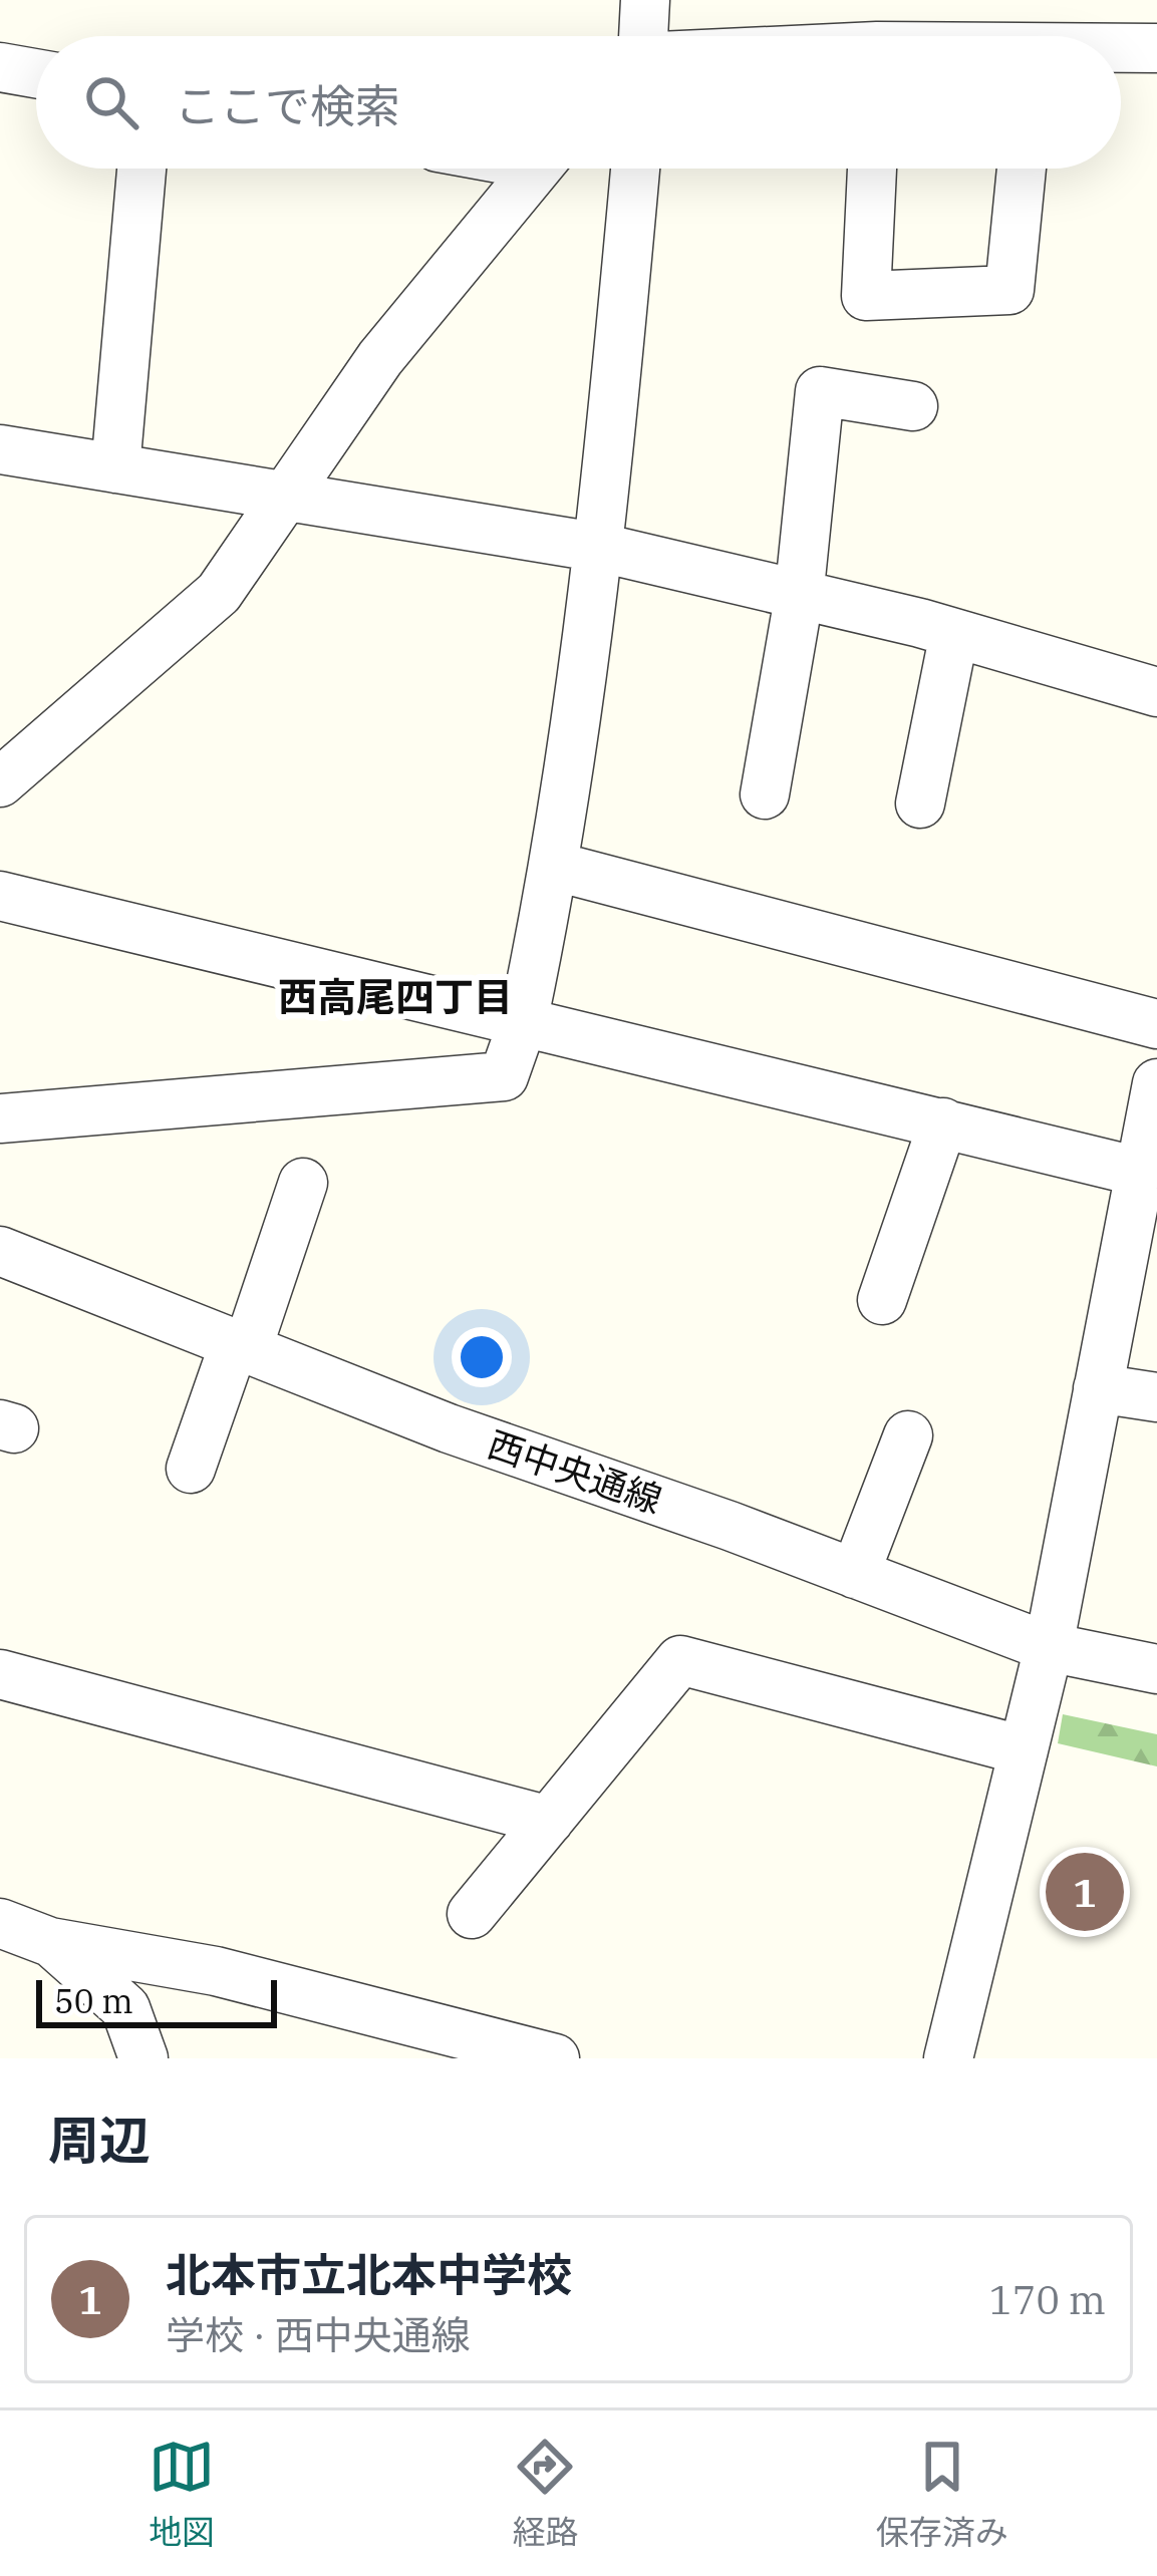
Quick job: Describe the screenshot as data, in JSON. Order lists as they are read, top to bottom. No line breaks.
{"streets":{"street":["西中央通線"]},"districts":["西高尾四丁目"],"scale_bar":"50 m","page":{"search":"ここで検索","pins":"1","scale":"50 m","heading":"周辺","list":[{"mark":"1","name":"北本市立北本中学校","note":"学校 · 西中央通線","value":"170 m"}],"nav":["地図","経路","保存済み"]}}
